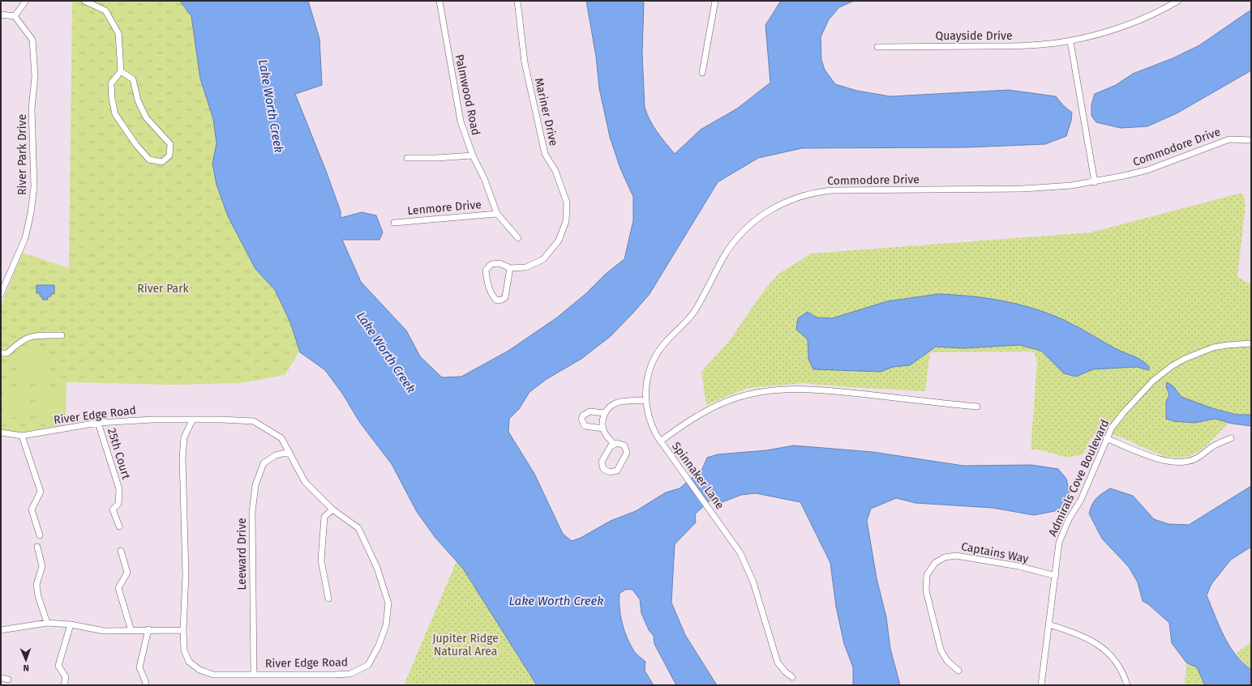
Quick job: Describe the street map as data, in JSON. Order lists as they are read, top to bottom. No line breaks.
{"streets":{"street":["Quayside Drive","Palmwood Road","Mariner Drive","Commodore Drive","River Park Drive","Lenmore Drive","River Edge Road","25th Court","Spinnaker Lane","Admirals Cove Boulevard","Captains Way","Leeward Drive"]},"crossings":[["Palmwood Road","Lenmore Drive"],["Commodore Drive","Spinnaker Lane"],["River Edge Road","25th Court"],["River Edge Road","Leeward Drive"],["Admirals Cove Boulevard","Captains Way"]],"water":["Lake Worth Creek"],"parks":["River Park","Jupiter Ridge Natural Area"],"north":"bottom"}
